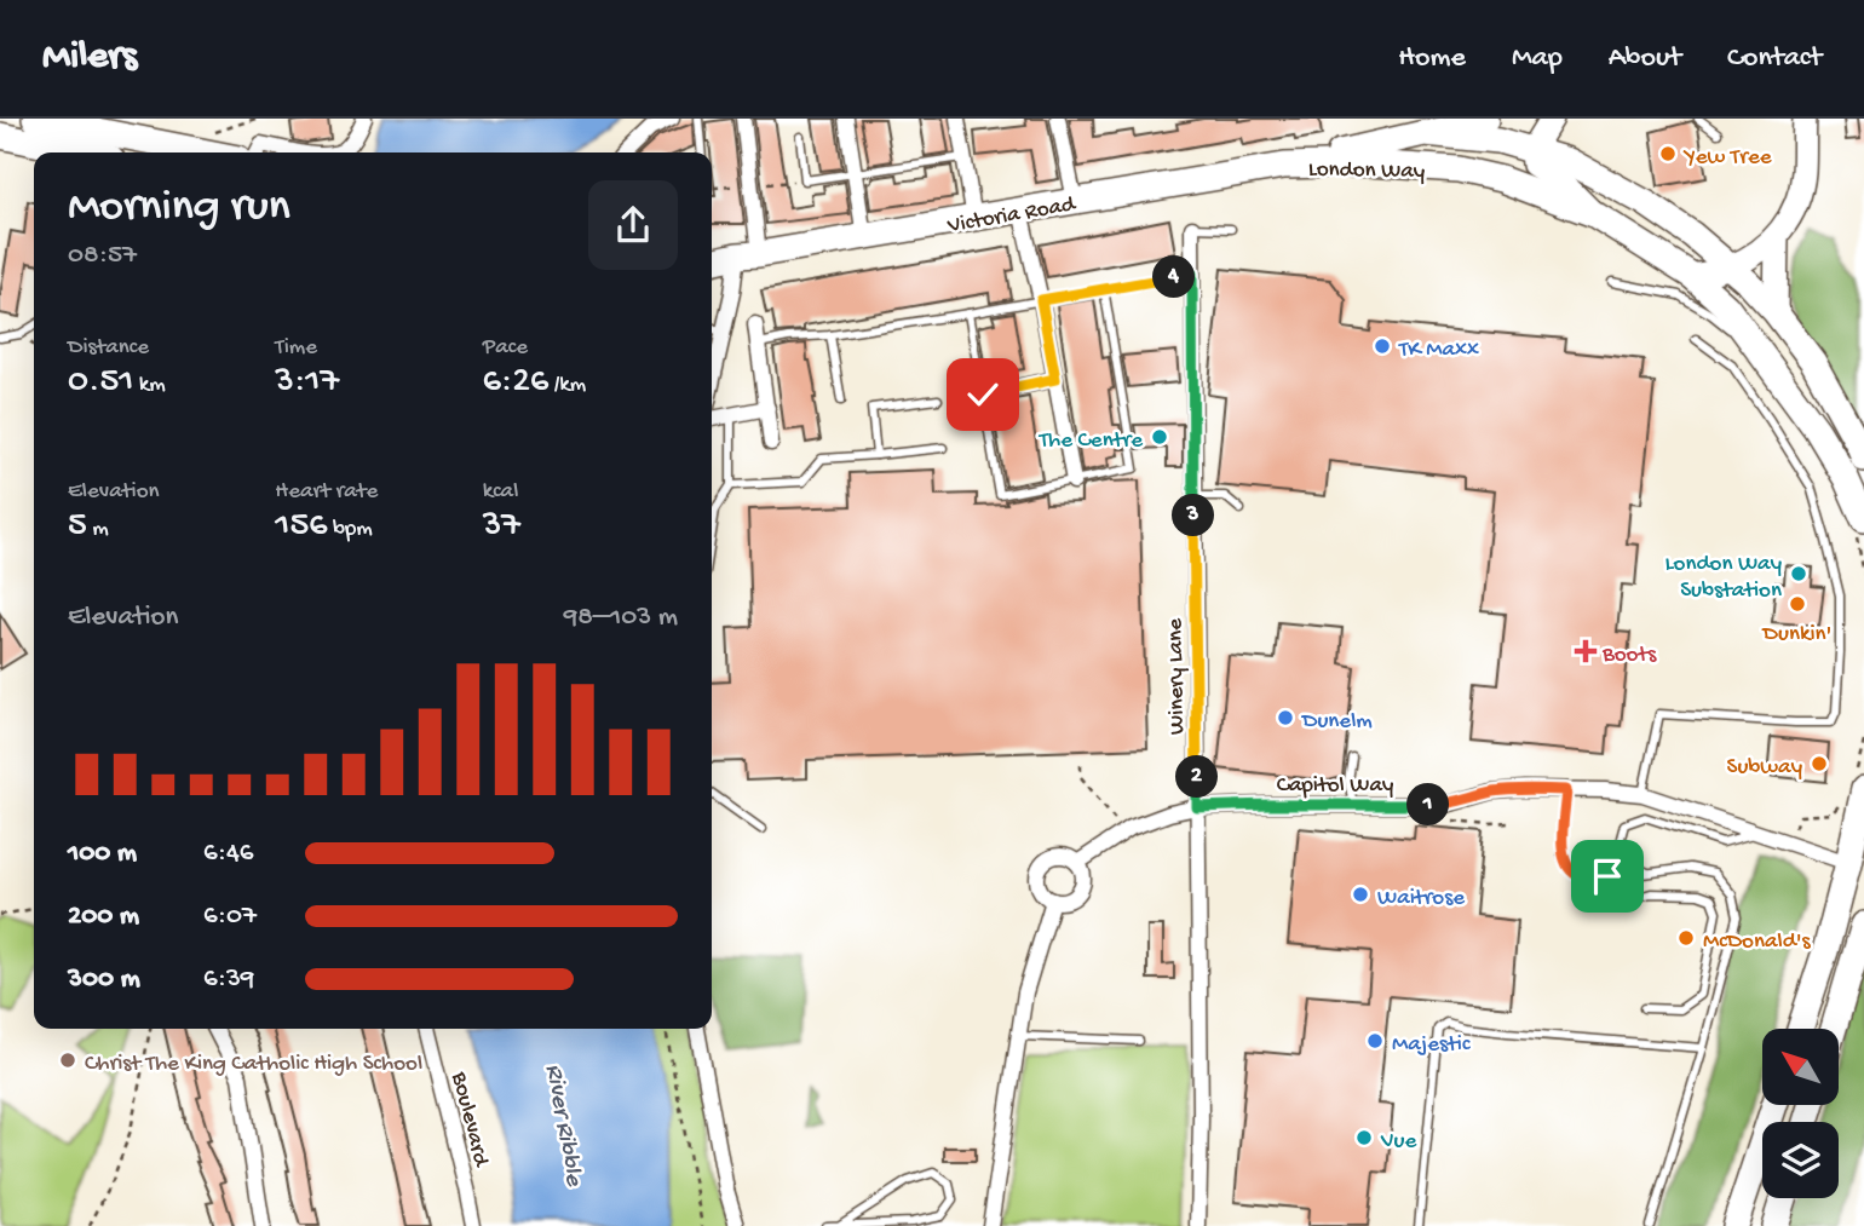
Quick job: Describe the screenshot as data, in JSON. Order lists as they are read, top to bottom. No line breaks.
{"streets":{"highway":["London Way","Victoria Road"],"street":["Winery Lane","Capitol Way","Boulevard"]},"crossings":[["London Way","Victoria Road"],["Winery Lane","Capitol Way"]],"water":["River Ribble"],"places":{"other":["Yew Tree","TK Maxx","The Centre","London Way Substation","Dunkin'","Dunelm","Subway","Waitrose","McDonald's","Majestic","Christ The King Catholic High School","Vue"],"health":["Boots"]},"north":"top left","page":{"header":"Milers","nav":["Home","Map","About","Contact"],"heading":["Morning run","08:57"],"pins":["4","3","2","1"],"stats":[["Distance","0.51 km"],["Time","3:17"],["Pace","6:26 /km"],["Elevation","5 m"],["Heart rate","156 bpm"],["kcal","37"]],"chart":["Elevation","98–103 m"],"list":[{"name":"100 m","note":"6:46"},{"name":"200 m","note":"6:07"},{"name":"300 m","note":"6:39"}]}}
